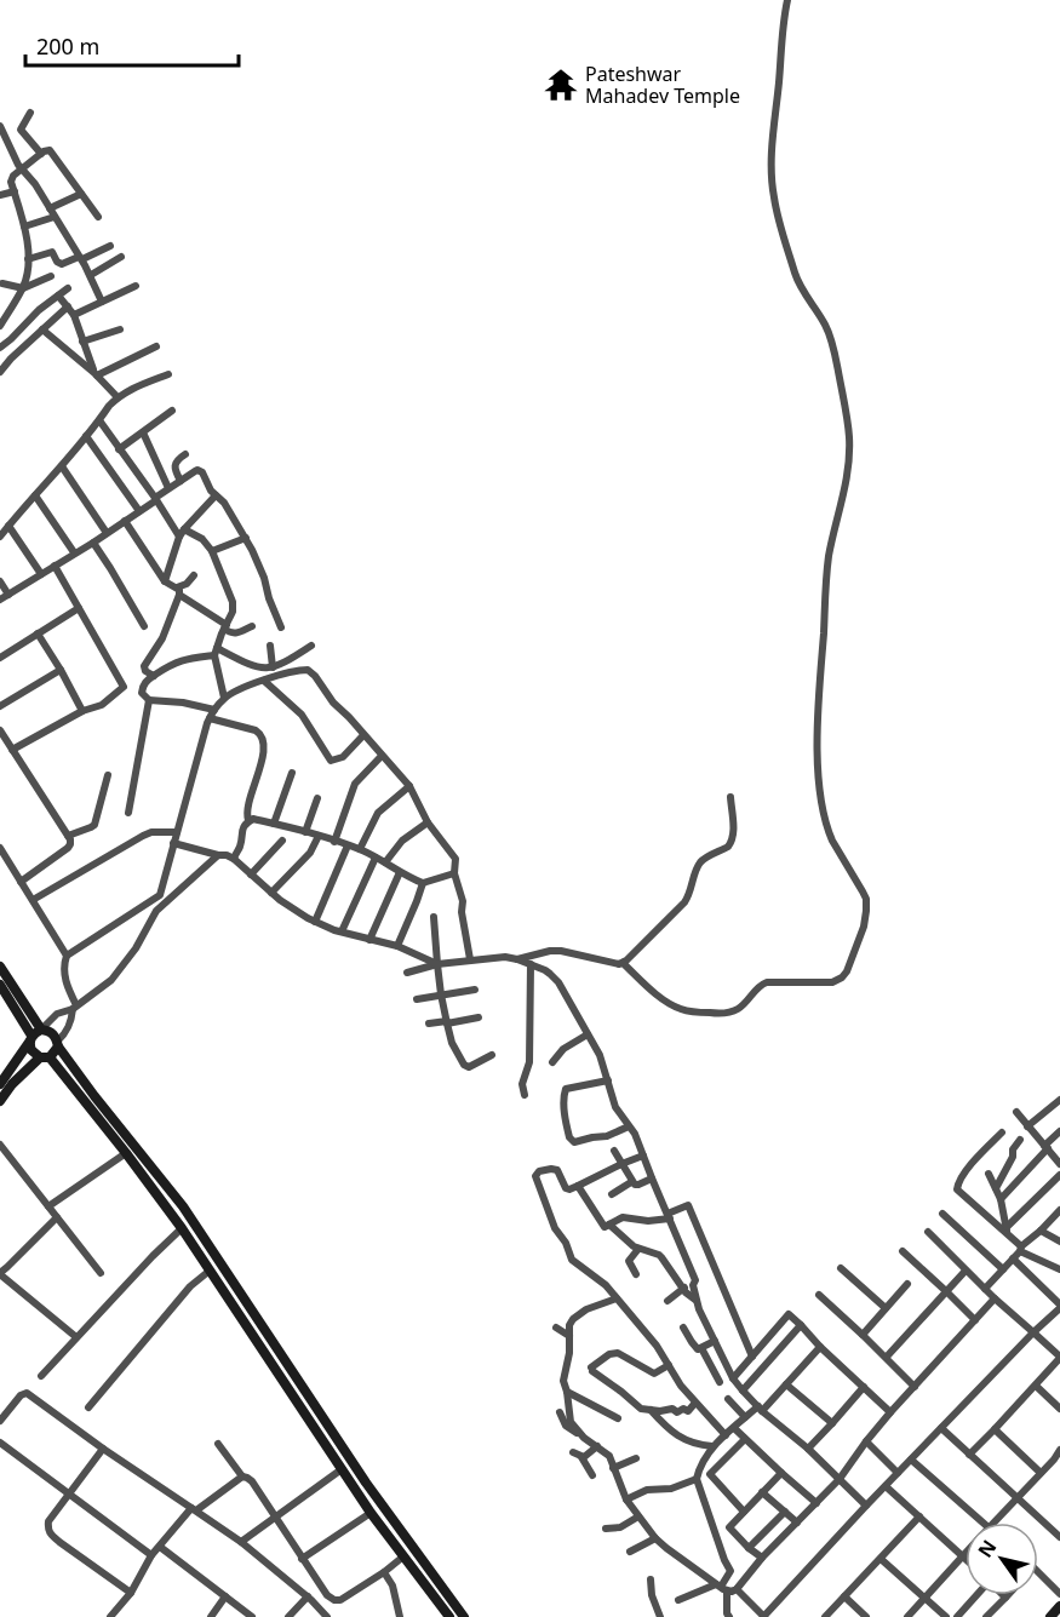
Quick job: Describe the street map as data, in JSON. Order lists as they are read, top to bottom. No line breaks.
{"places":{"temple":["Pateshwar Mahadev Temple"]},"scale_bar":"200 m","north":"top left"}
